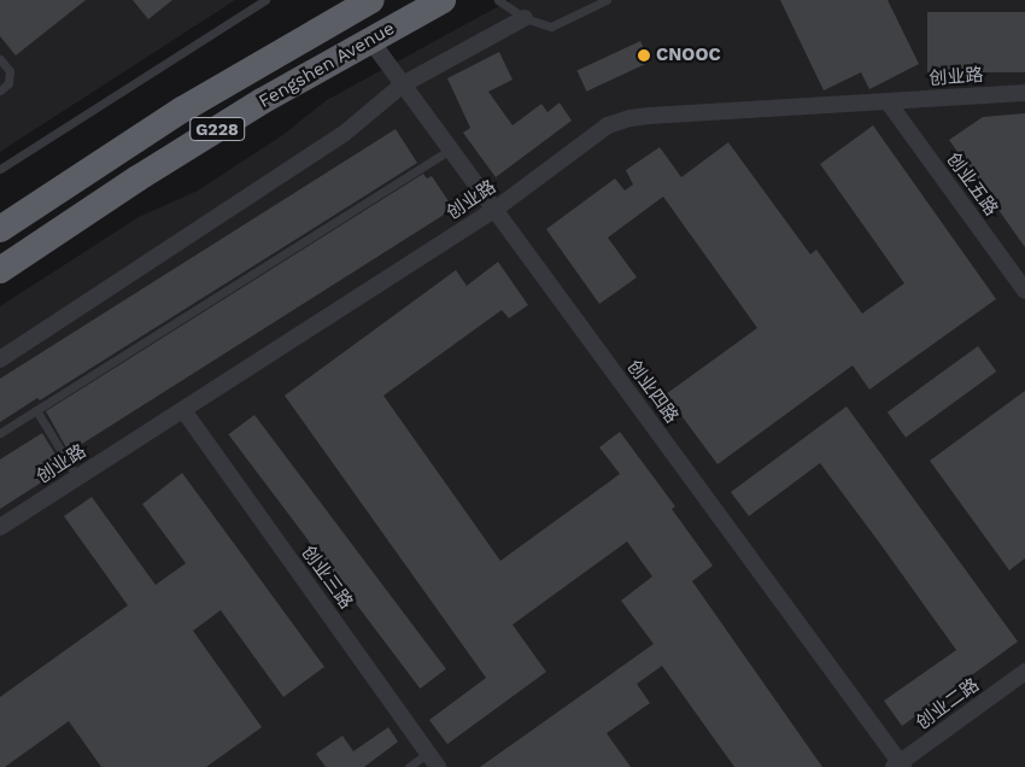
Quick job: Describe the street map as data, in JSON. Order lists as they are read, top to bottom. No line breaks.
{"streets":{"highway":["Fengshen Avenue","G228"],"street":["创业路","创业五路","创业四路","创业三路","创业二路"]},"crossings":[["Fengshen Avenue","创业四路"],["创业路","创业五路"],["创业路","创业四路"],["创业路","创业三路"],["创业四路","创业二路"]],"places":["CNOOC"]}
